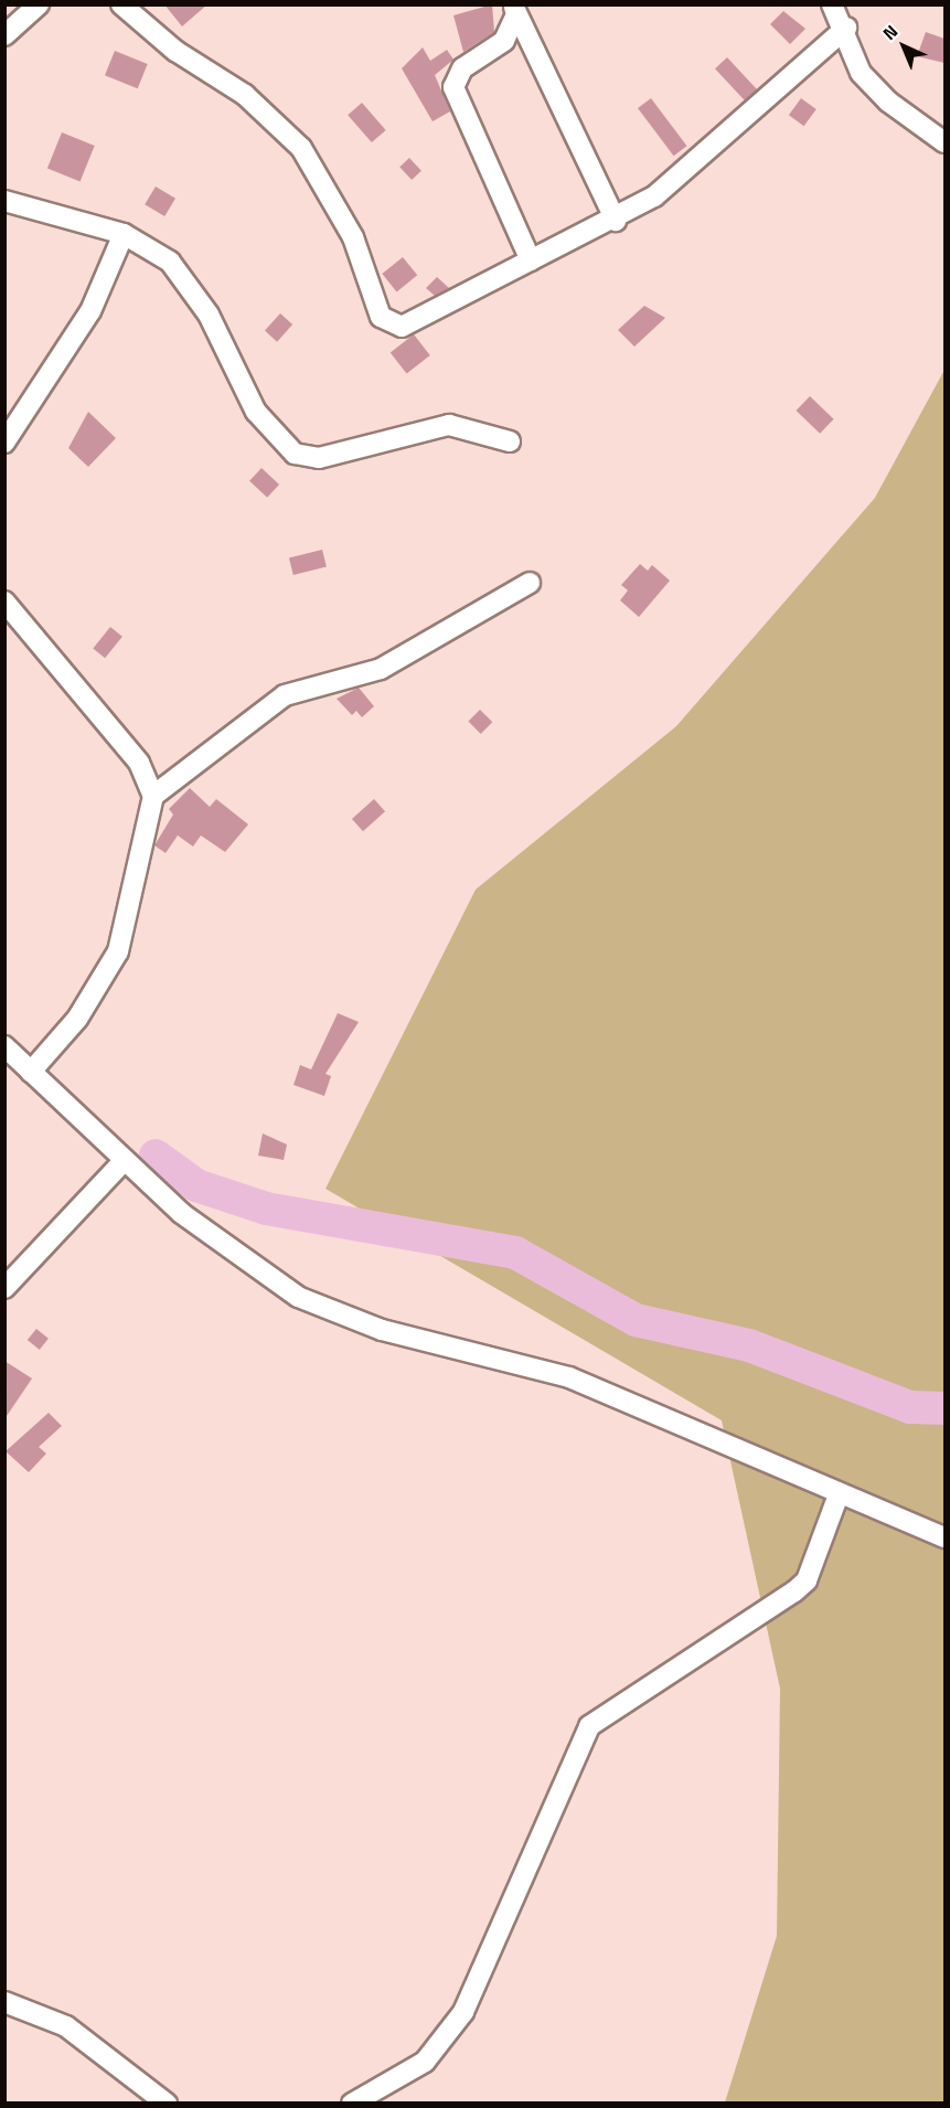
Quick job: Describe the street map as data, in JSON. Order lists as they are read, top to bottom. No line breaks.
{"north":"top left"}
